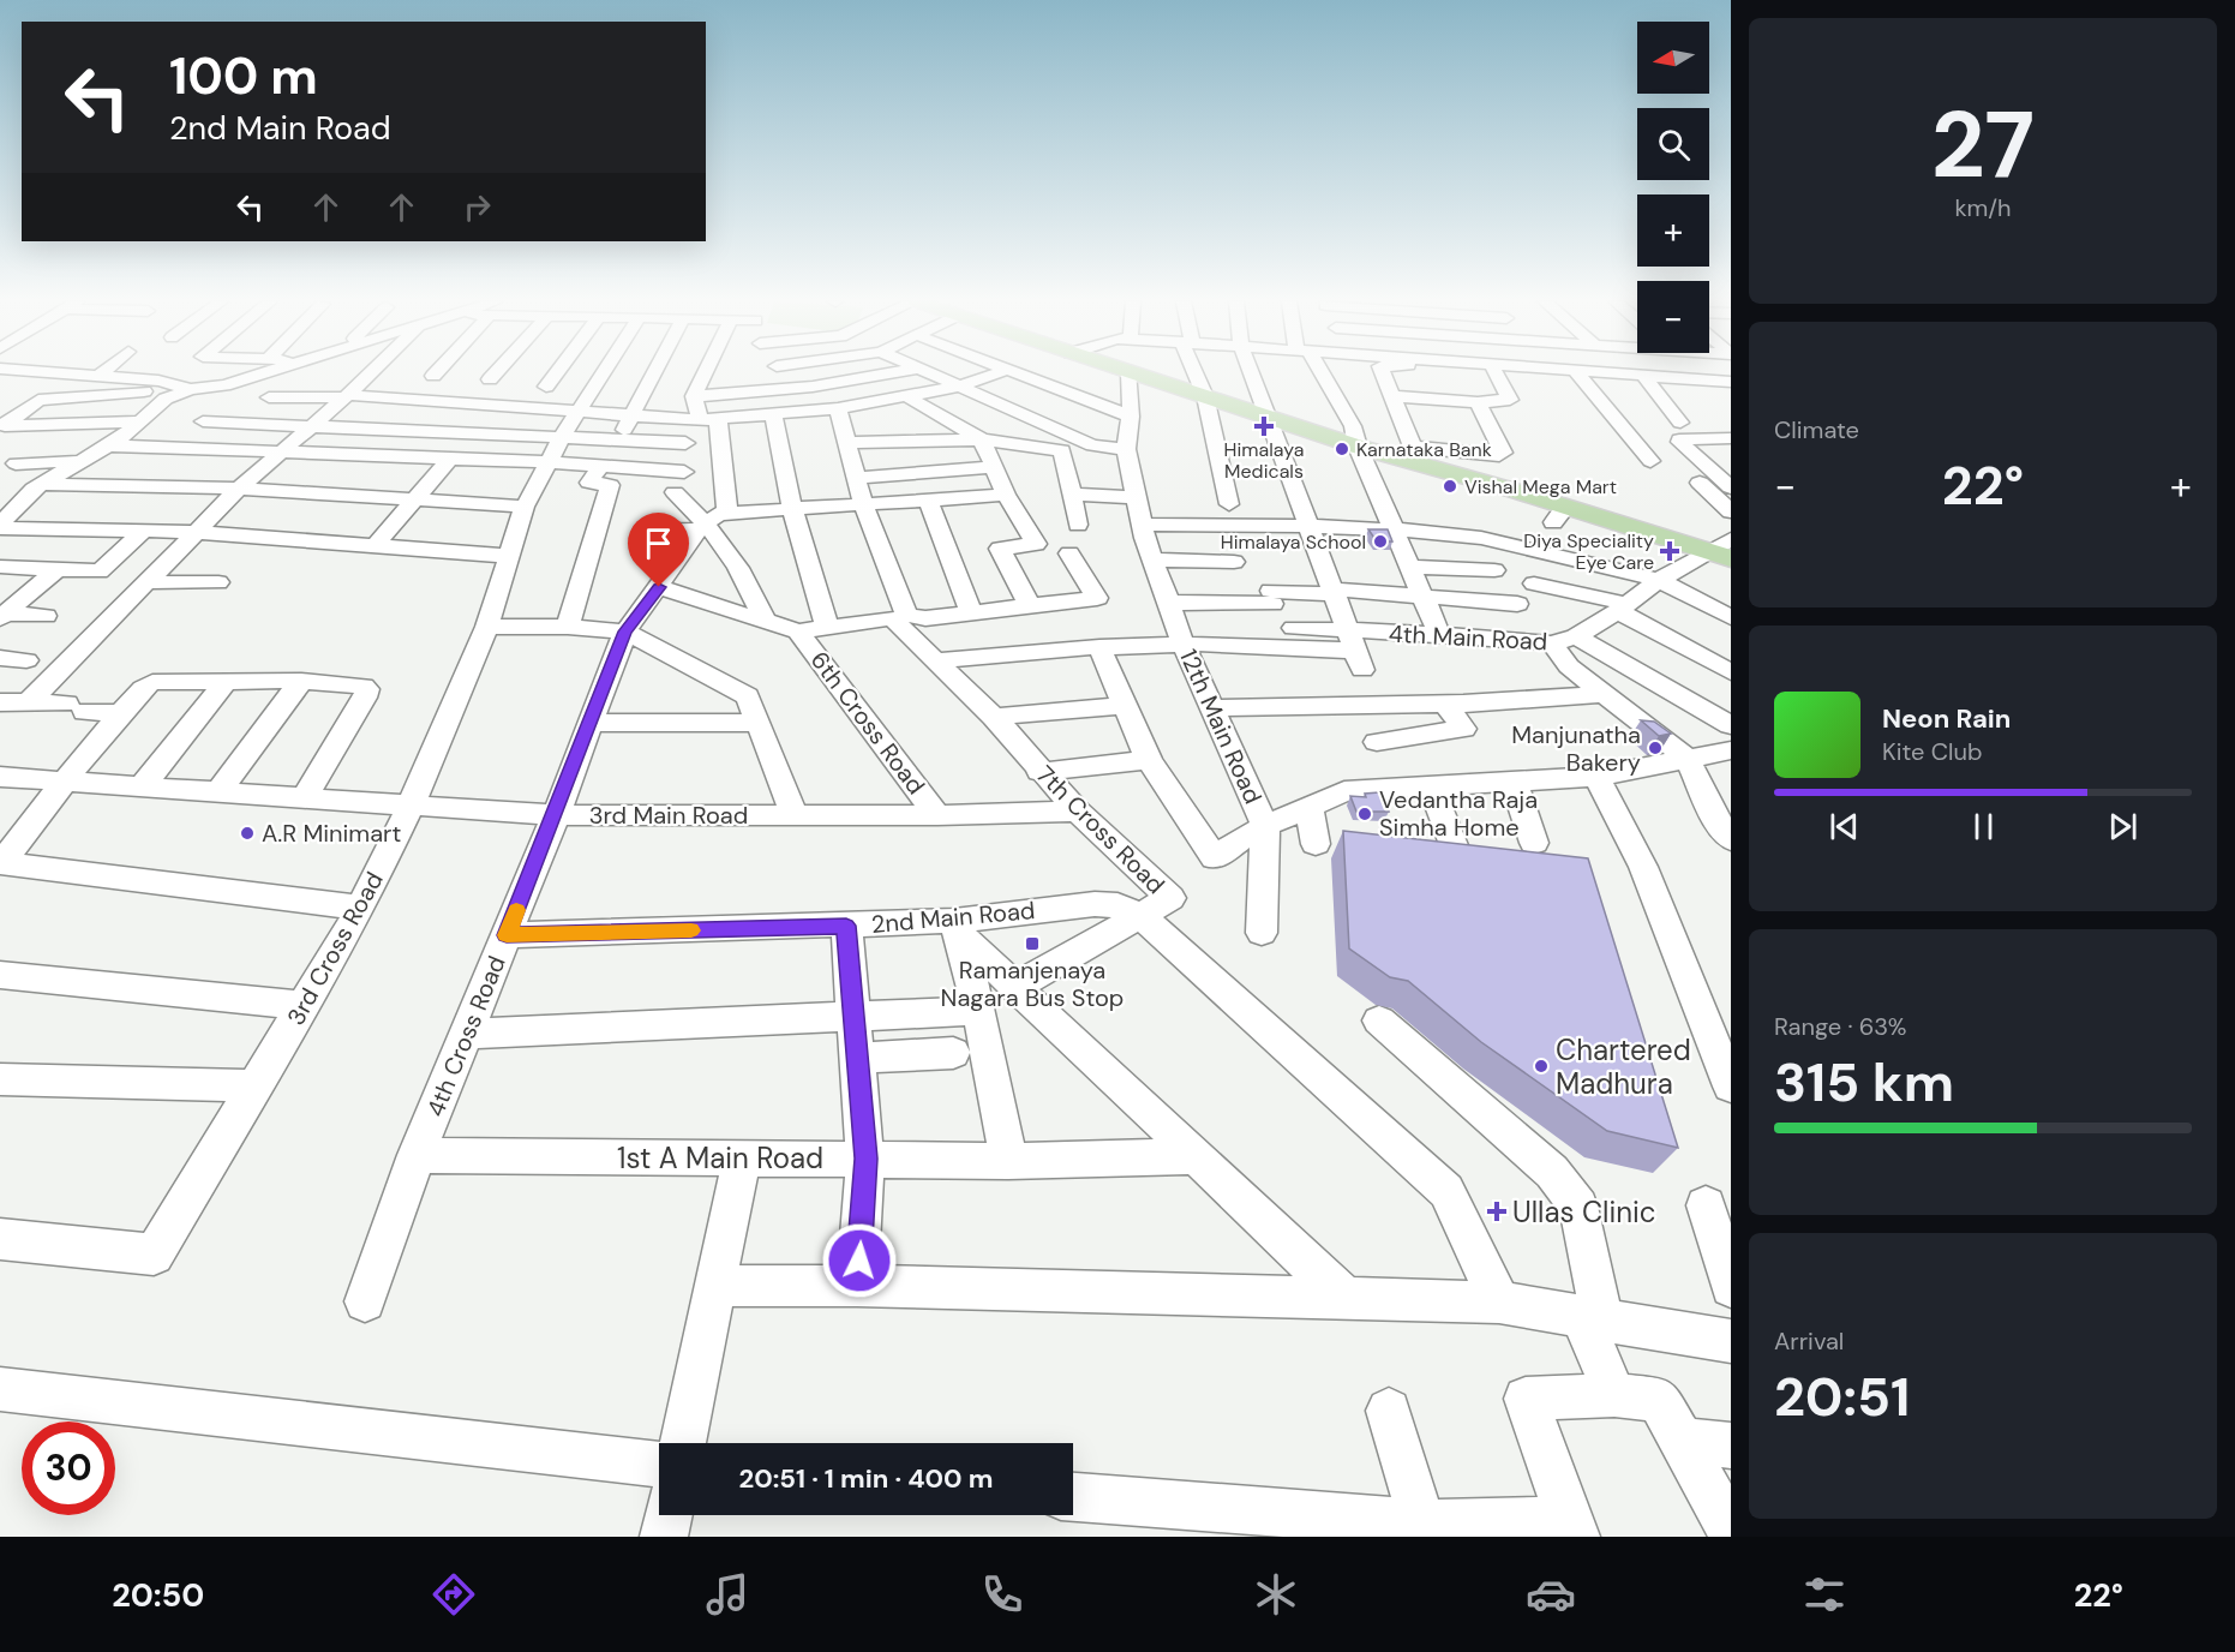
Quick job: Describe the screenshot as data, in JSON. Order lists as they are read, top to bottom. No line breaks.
{"streets":{"street":["4th Main Road","6th Cross Road","12th Main Road","3rd Main Road","7th Cross Road","2nd Main Road","3rd Cross Road","4th Cross Road","1st A Main Road"]},"crossings":[["6th Cross Road","3rd Main Road"],["6th Cross Road","7th Cross Road"],["3rd Main Road","7th Cross Road"],["3rd Main Road","3rd Cross Road"],["3rd Main Road","4th Cross Road"],["7th Cross Road","2nd Main Road"],["7th Cross Road","4th Cross Road"],["2nd Main Road","4th Cross Road"],["4th Cross Road","1st A Main Road"]],"places":{"health":["Himalaya Medicals","Diya Speciality Eye Care","Ullas Clinic"],"other":["Karnataka Bank","Vishal Mega Mart","Himalaya School","Manjunatha Bakery","Vedantha Raja Simha Home","A.R Minimart","Chartered Madhura"],"transit":["Ramanjenaya Nagara Bus Stop"]},"north":"left","page":{"tile":[["27","km/h"],"Climate",["Range · 63%","315 km"],["Arrival","20:51"]],"map_buttons":["+","−"],"turn":["100 m","2nd Main Road"],"heat":["−","22°","+"],"song":["Neon Rain","Kite Club"],"limit":"30","trip":"20:51 · 1 min · 400 m","tabs":["20:50","22°"]}}
